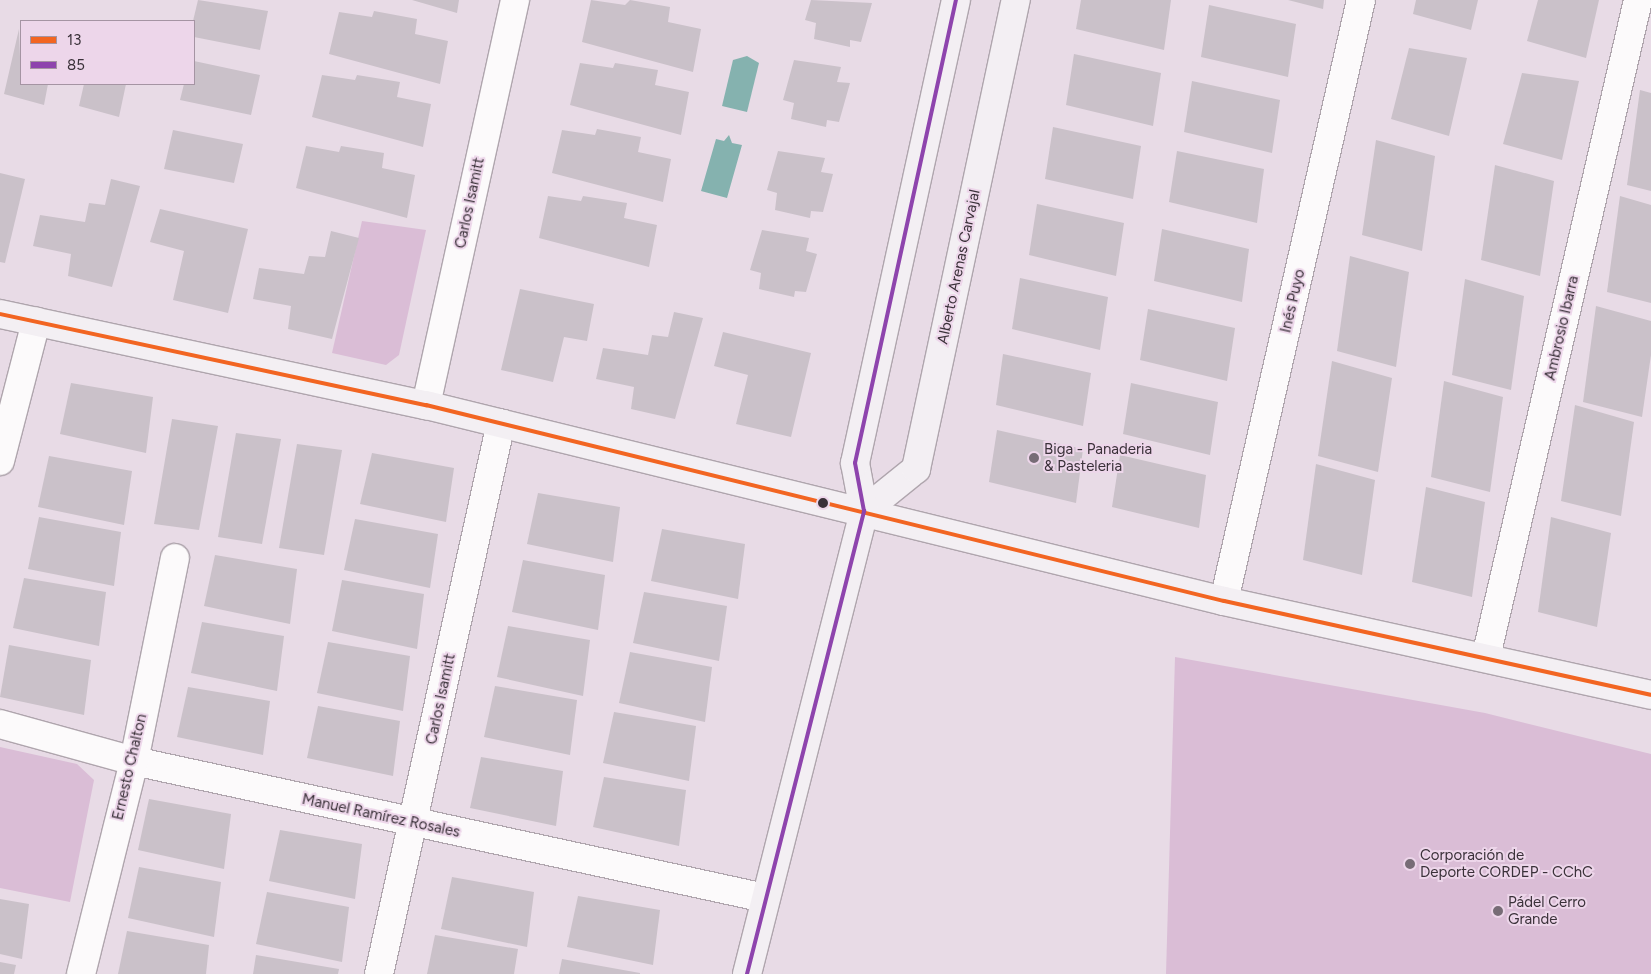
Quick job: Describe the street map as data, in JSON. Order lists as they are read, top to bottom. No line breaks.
{"streets":{"street":["Carlos Isamitt","Alberto Arenas Carvajal","Inés Puyo","Ambrosio Ibarra","Ernesto Chalton","Manuel Ramírez Rosales"]},"crossings":[["Carlos Isamitt","Manuel Ramírez Rosales"],["Ernesto Chalton","Manuel Ramírez Rosales"]],"places":["Biga - Panaderia & Pasteleria","Corporación de Deporte CORDEP - CChC","Pádel Cerro Grande"],"lines":["transit line 85","transit line 13"],"legend":["13","85"]}
